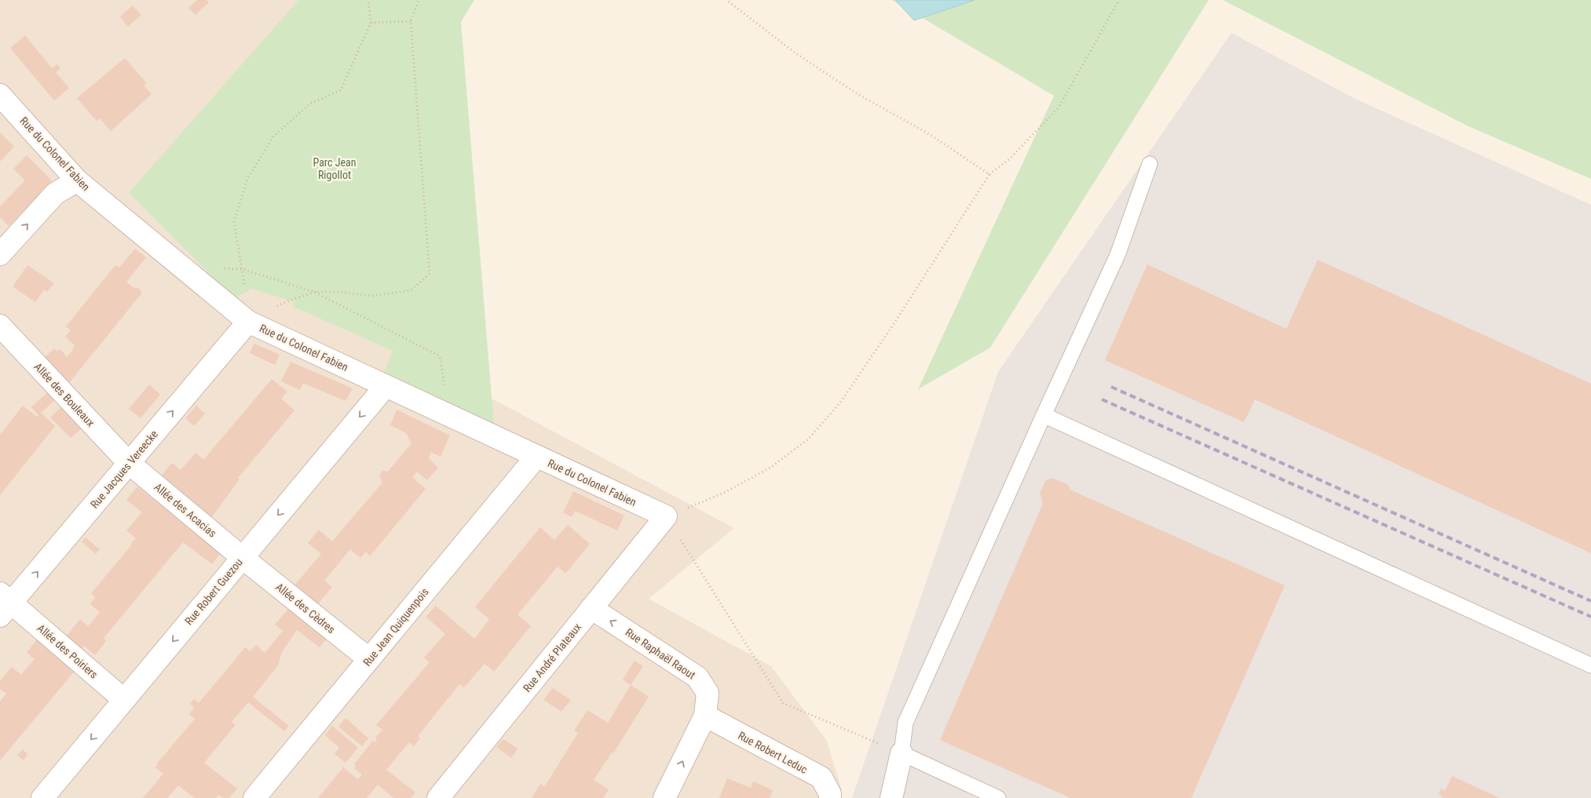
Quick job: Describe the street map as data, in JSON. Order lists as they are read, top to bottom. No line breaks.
{"streets":{"street":["Rue du Colonel Fabien","Allée des Bouleaux","Rue Jacques Vereecke","Allée des Acacias","Rue Robert Guezou","Allée des Cèdres","Rue Jean Quiquenpois","Allée des Poiriers","Rue Raphaël Raout","Rue André Plateaux","Rue Robert Leduc"]},"crossings":[["Rue du Colonel Fabien","Rue Jacques Vereecke"],["Rue du Colonel Fabien","Rue Robert Guezou"],["Rue du Colonel Fabien","Rue Jean Quiquenpois"],["Rue du Colonel Fabien","Rue André Plateaux"],["Allée des Bouleaux","Rue Jacques Vereecke"],["Allée des Bouleaux","Allée des Acacias"],["Rue Jacques Vereecke","Allée des Acacias"],["Rue Jacques Vereecke","Allée des Poiriers"],["Allée des Acacias","Rue Robert Guezou"],["Allée des Acacias","Allée des Cèdres"],["Rue Robert Guezou","Allée des Cèdres"],["Rue Robert Guezou","Allée des Poiriers"],["Allée des Cèdres","Rue Jean Quiquenpois"],["Rue Raphaël Raout","Rue André Plateaux"],["Rue Raphaël Raout","Rue Robert Leduc"]],"one_way":["Rue Jacques Vereecke","Rue Robert Guezou"],"parks":["Parc Jean Rigollot"]}
